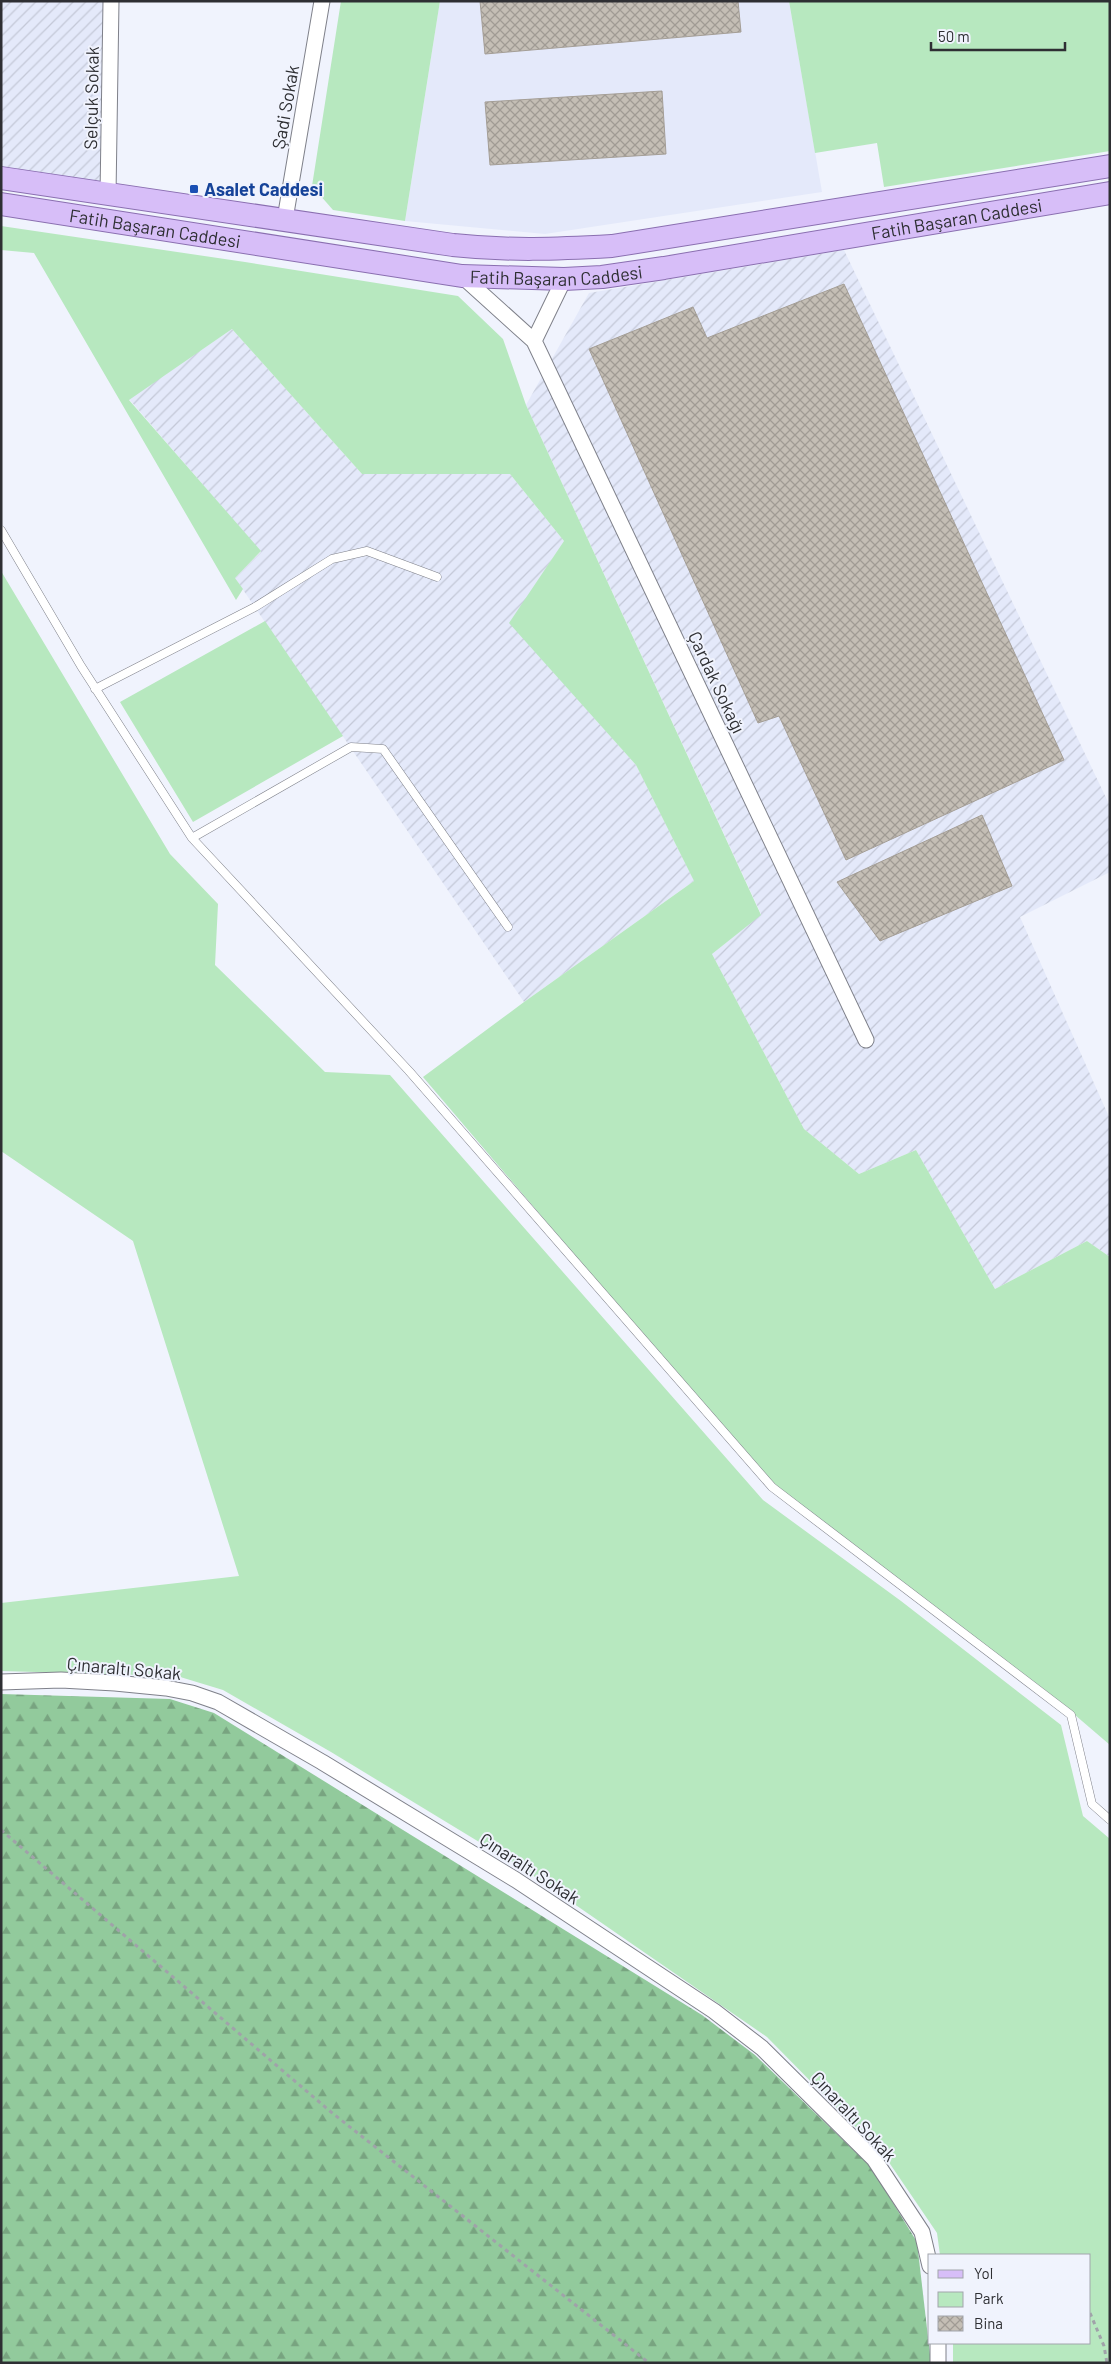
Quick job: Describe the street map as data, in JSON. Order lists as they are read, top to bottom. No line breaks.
{"streets":{"main road":["Fatih Başaran Caddesi"],"street":["Selçuk Sokak","Şadi Sokak","Çardak Sokağı","Çınaraltı Sokak"]},"crossings":[["Selçuk Sokak","Fatih Başaran Caddesi"],["Şadi Sokak","Fatih Başaran Caddesi"],["Fatih Başaran Caddesi","Çardak Sokağı"]],"places":{"transit":["Asalet Caddesi"]},"legend":["Yol","Park","Bina"],"scale_bar":"50 m"}
